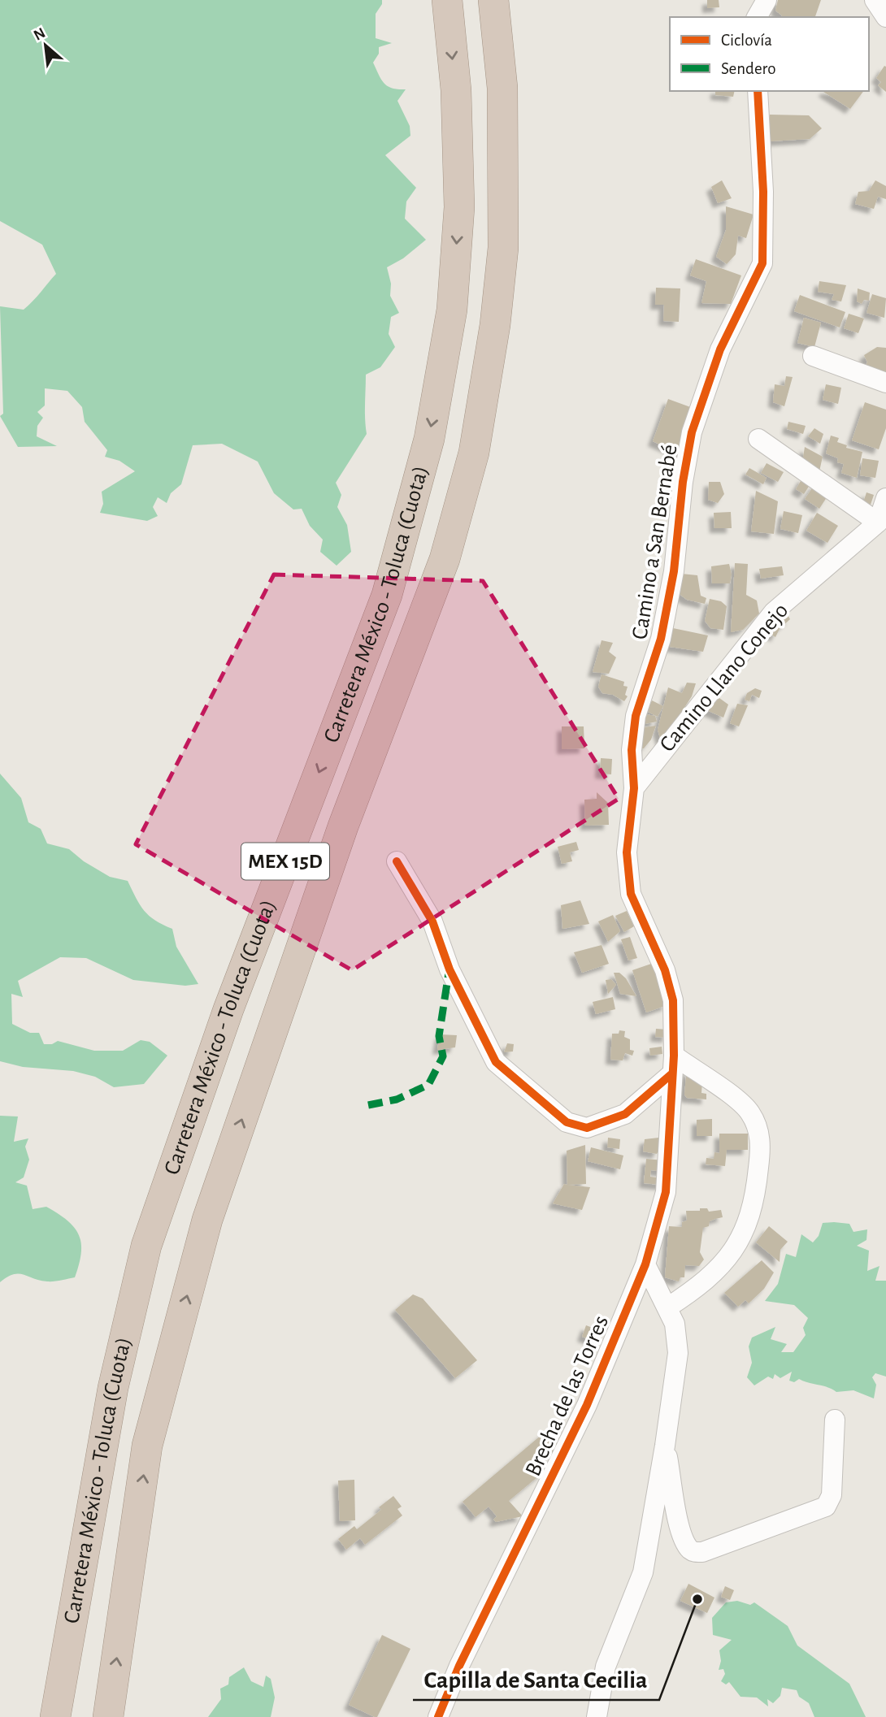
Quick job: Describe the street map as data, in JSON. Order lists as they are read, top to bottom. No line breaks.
{"streets":{"highway":["Carretera México - Toluca (Cuota)","MEX 15D"],"street":["Camino a San Bernabé","Camino Llano Conejo","Brecha de las Torres"]},"crossings":[["Camino a San Bernabé","Camino Llano Conejo"],["Camino a San Bernabé","Brecha de las Torres"]],"places":["Capilla de Santa Cecilia"],"legend":["Ciclovía","Sendero"],"north":"top left"}
